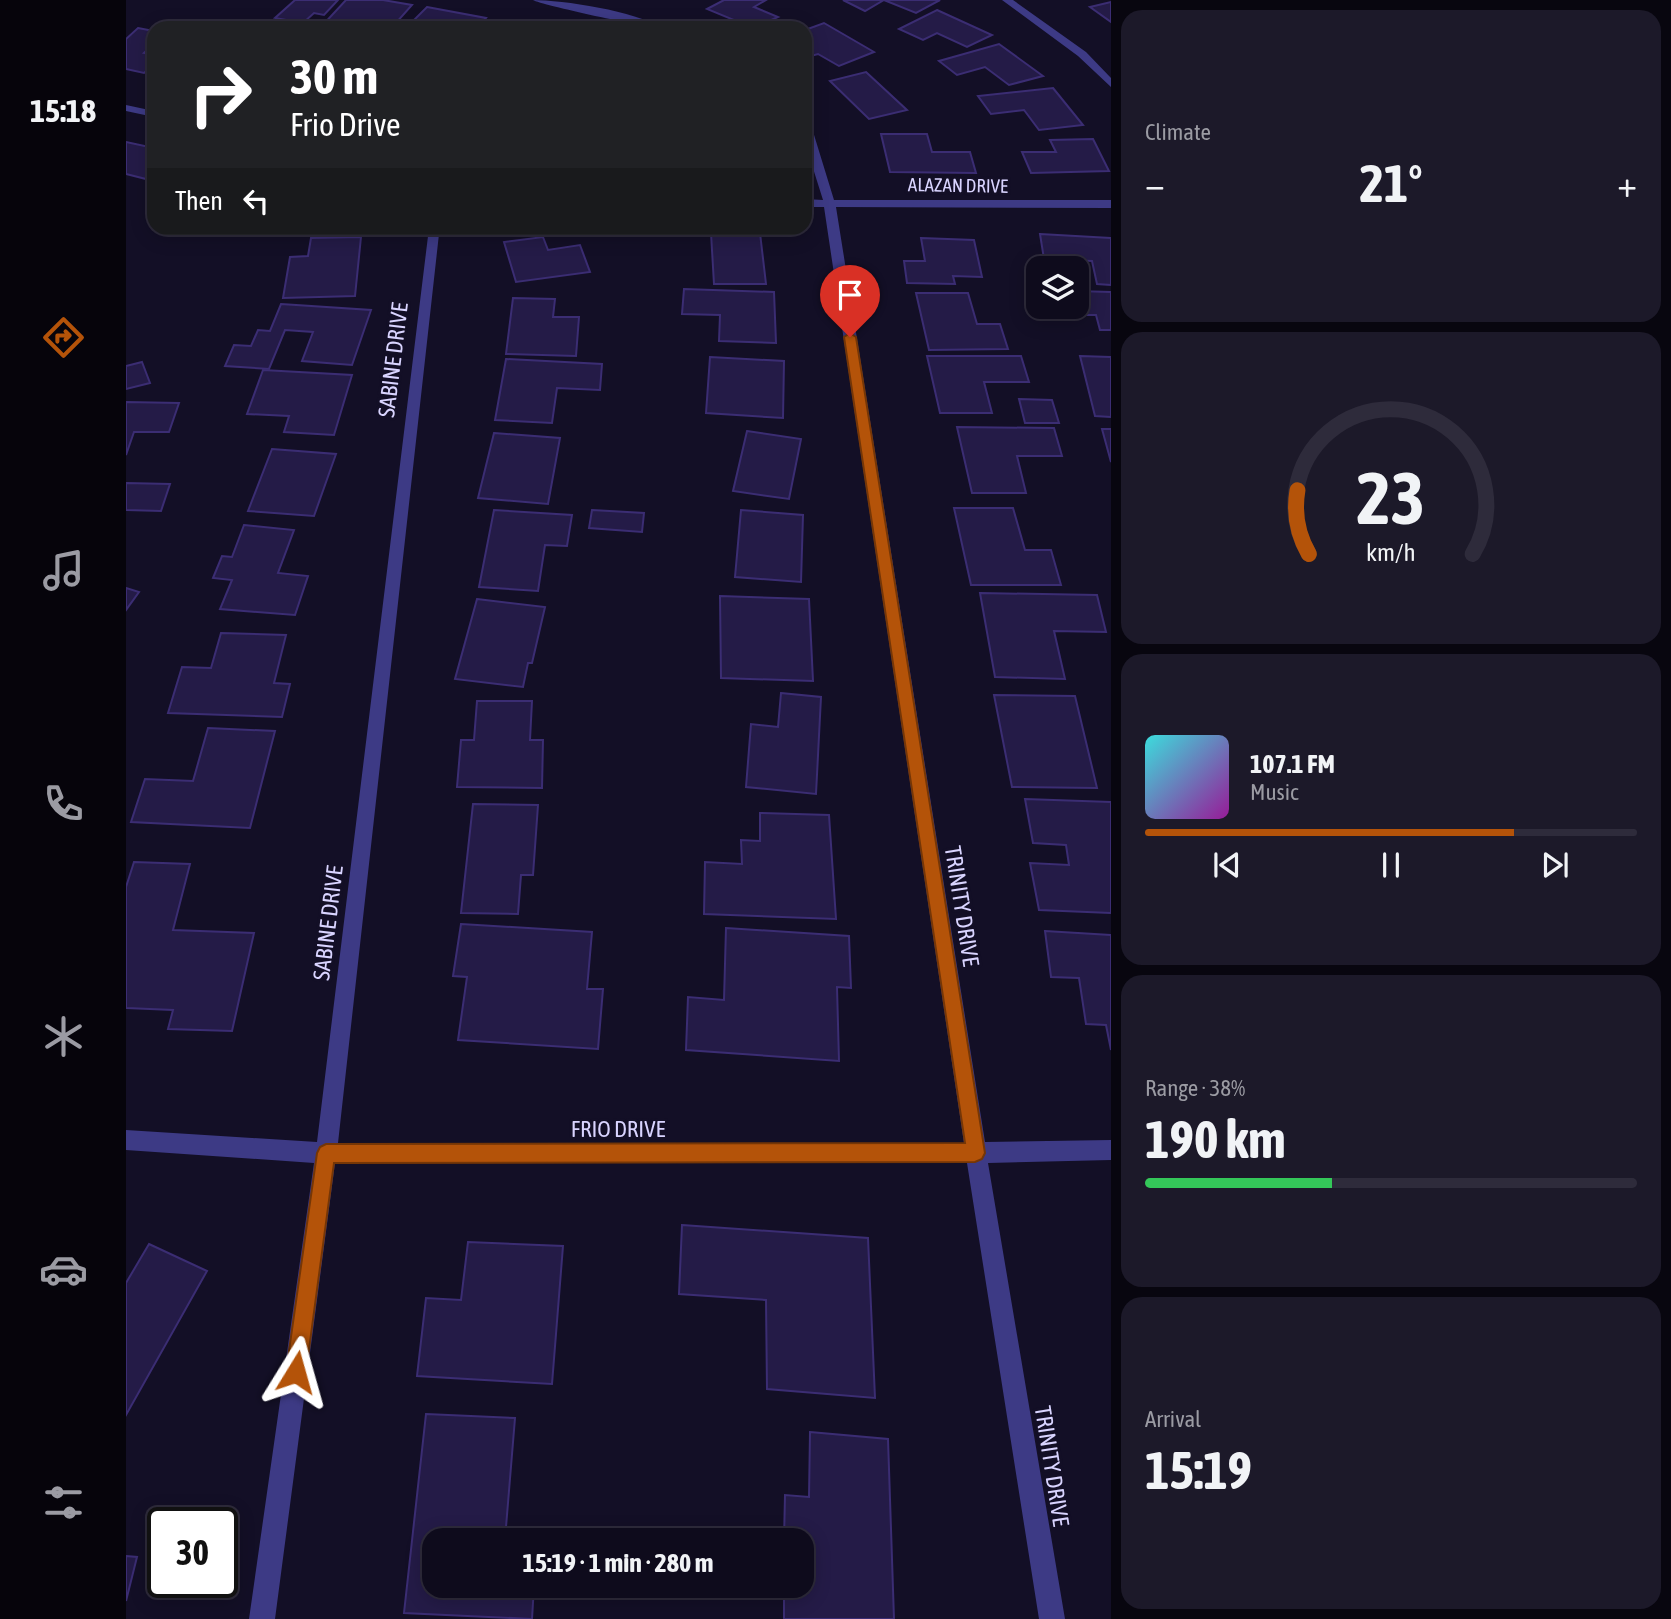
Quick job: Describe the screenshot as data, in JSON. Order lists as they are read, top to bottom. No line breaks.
{"streets":{"street":["ALAZAN DRIVE","SABINE DRIVE","TRINITY DRIVE","FRIO DRIVE"]},"crossings":[["ALAZAN DRIVE","TRINITY DRIVE"],["SABINE DRIVE","FRIO DRIVE"],["TRINITY DRIVE","FRIO DRIVE"]],"page":{"tabs":"15:18","tile":["Climate",["Range · 38%","190 km"],["Arrival","15:19"]],"turn":["30 m","Frio Drive"],"heat":["−","21°","+"],"then":"Then","song":["107.1 FM","Music"],"limit":"30","trip":"15:19 · 1 min · 280 m","gauge":["23","km/h"]}}
